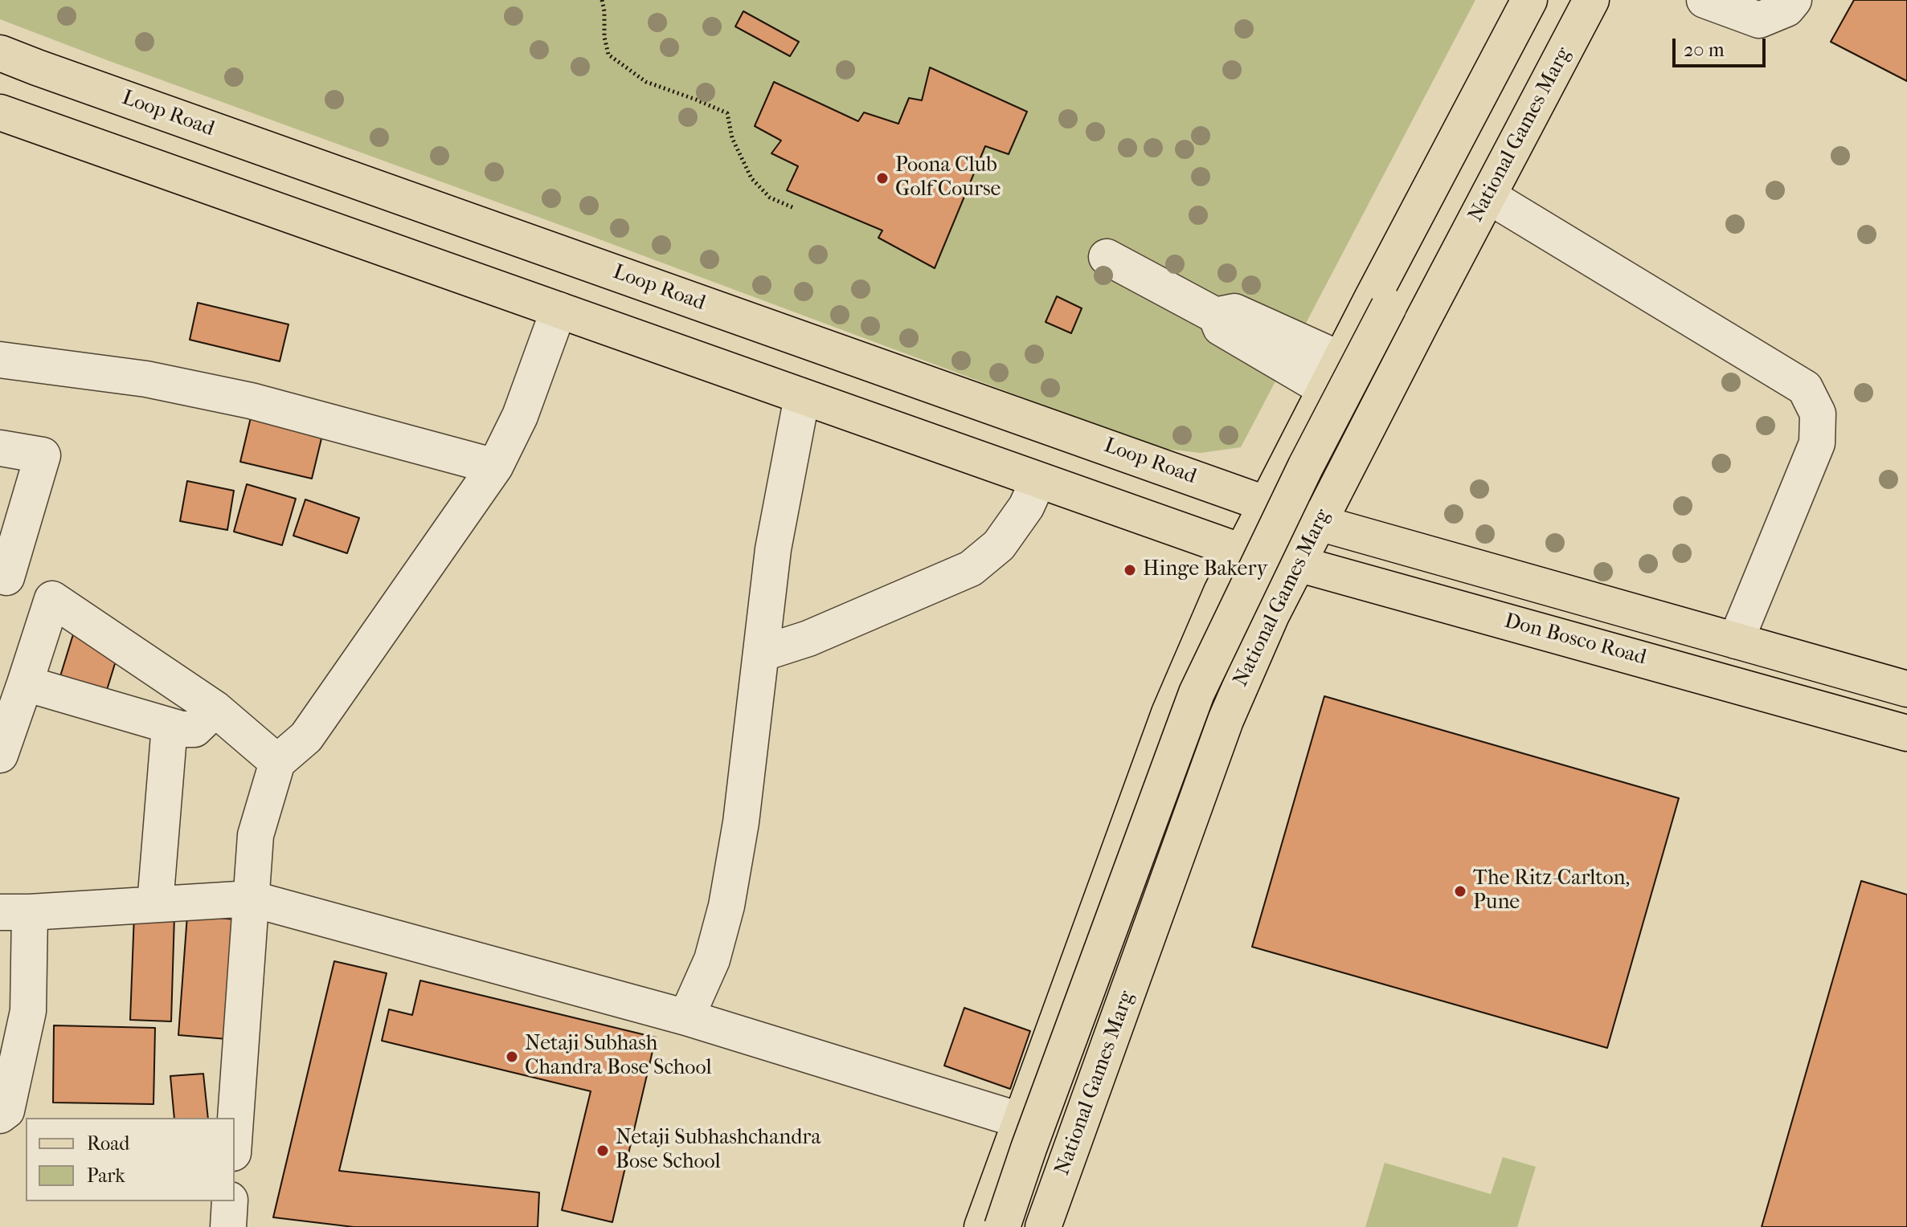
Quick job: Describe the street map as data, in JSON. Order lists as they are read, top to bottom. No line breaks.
{"streets":{"main road":["Loop Road","National Games Marg","Don Bosco Road"]},"crossings":[["Loop Road","National Games Marg"],["Loop Road","Don Bosco Road"],["National Games Marg","Don Bosco Road"]],"places":["Poona Club Golf Course","Hinge Bakery","The Ritz-Carlton, Pune","Netaji Subhash Chandra Bose School","Netaji Subhashchandra Bose School"],"legend":["Road","Park"],"scale_bar":"20 m"}
